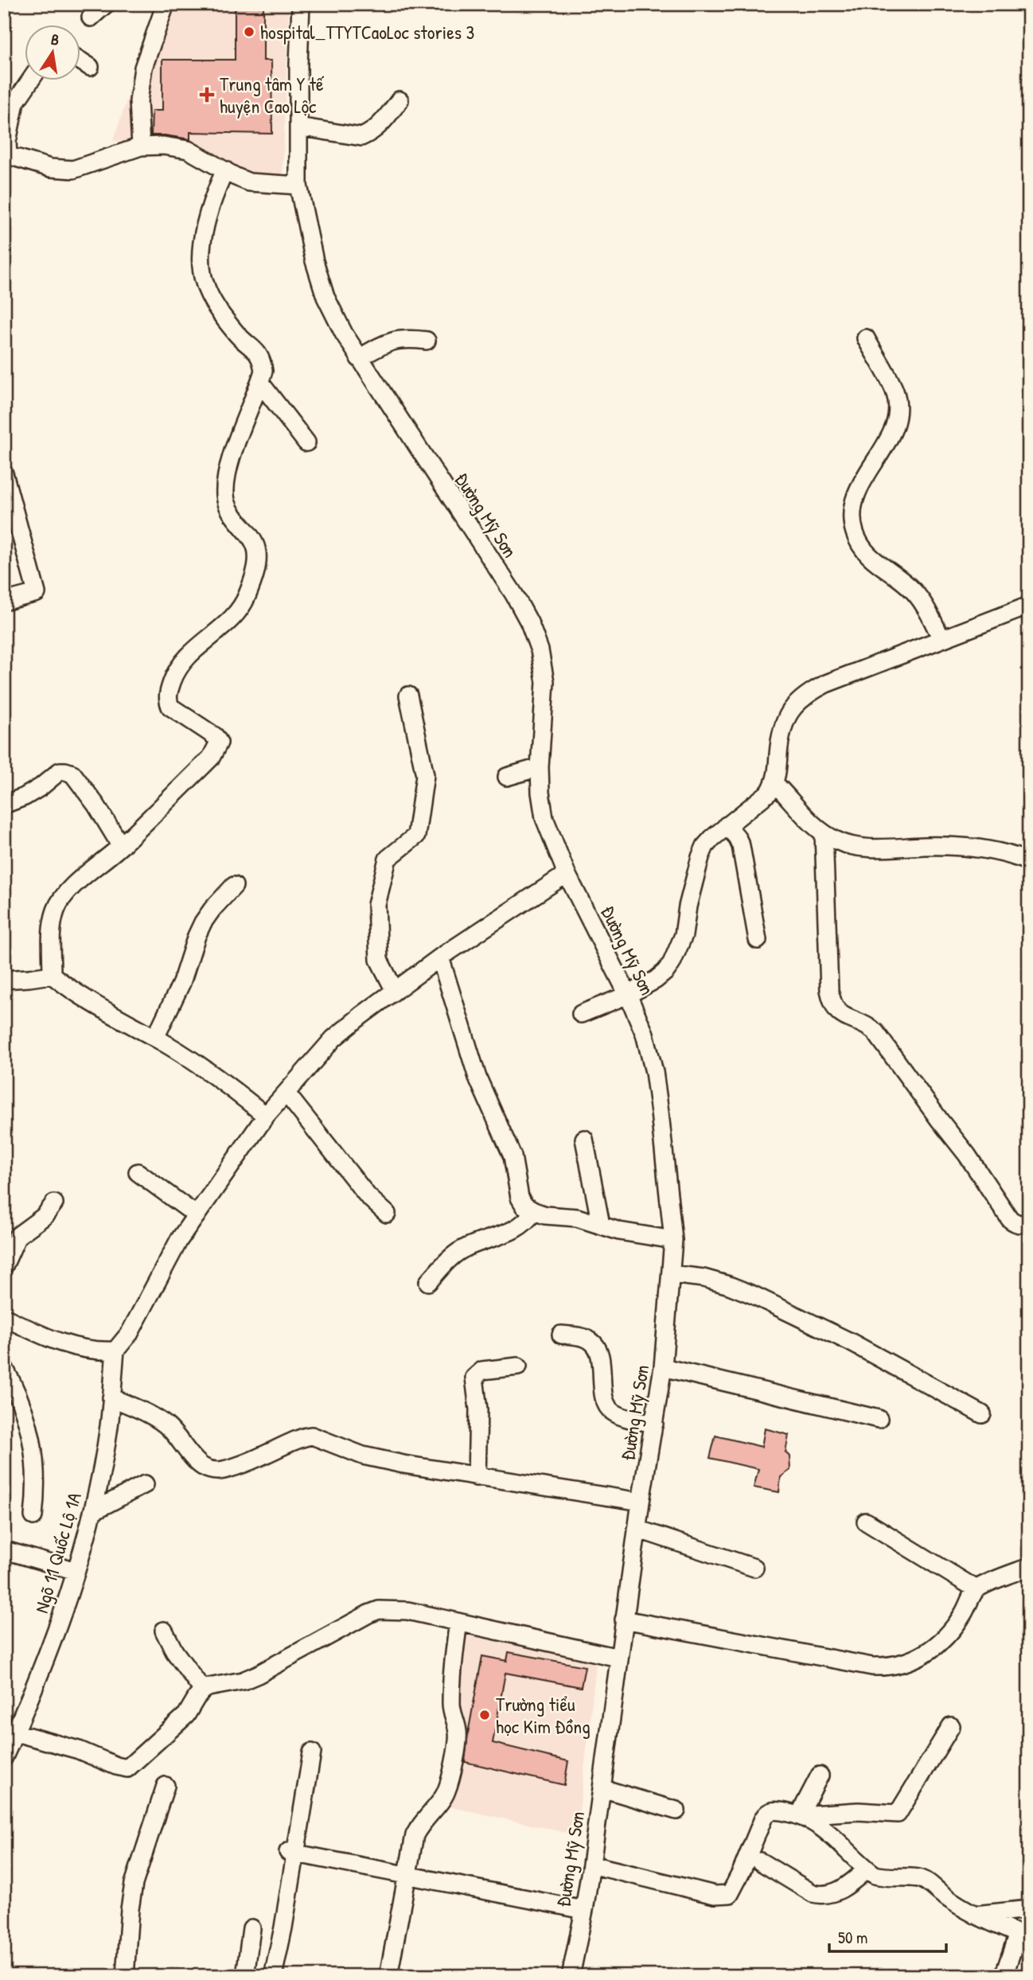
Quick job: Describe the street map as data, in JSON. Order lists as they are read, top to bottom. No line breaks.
{"streets":{"street":["Đường Mỹ Sơn","Ngõ 11 Quốc Lộ 1A"]},"places":{"other":["hospital_TTYTCaoLoc stories 3","Trường tiểu học Kim Đồng"],"health":["Trung tâm Y tế huyện Cao Lộc"]},"scale_bar":"50 m","north":"top"}
